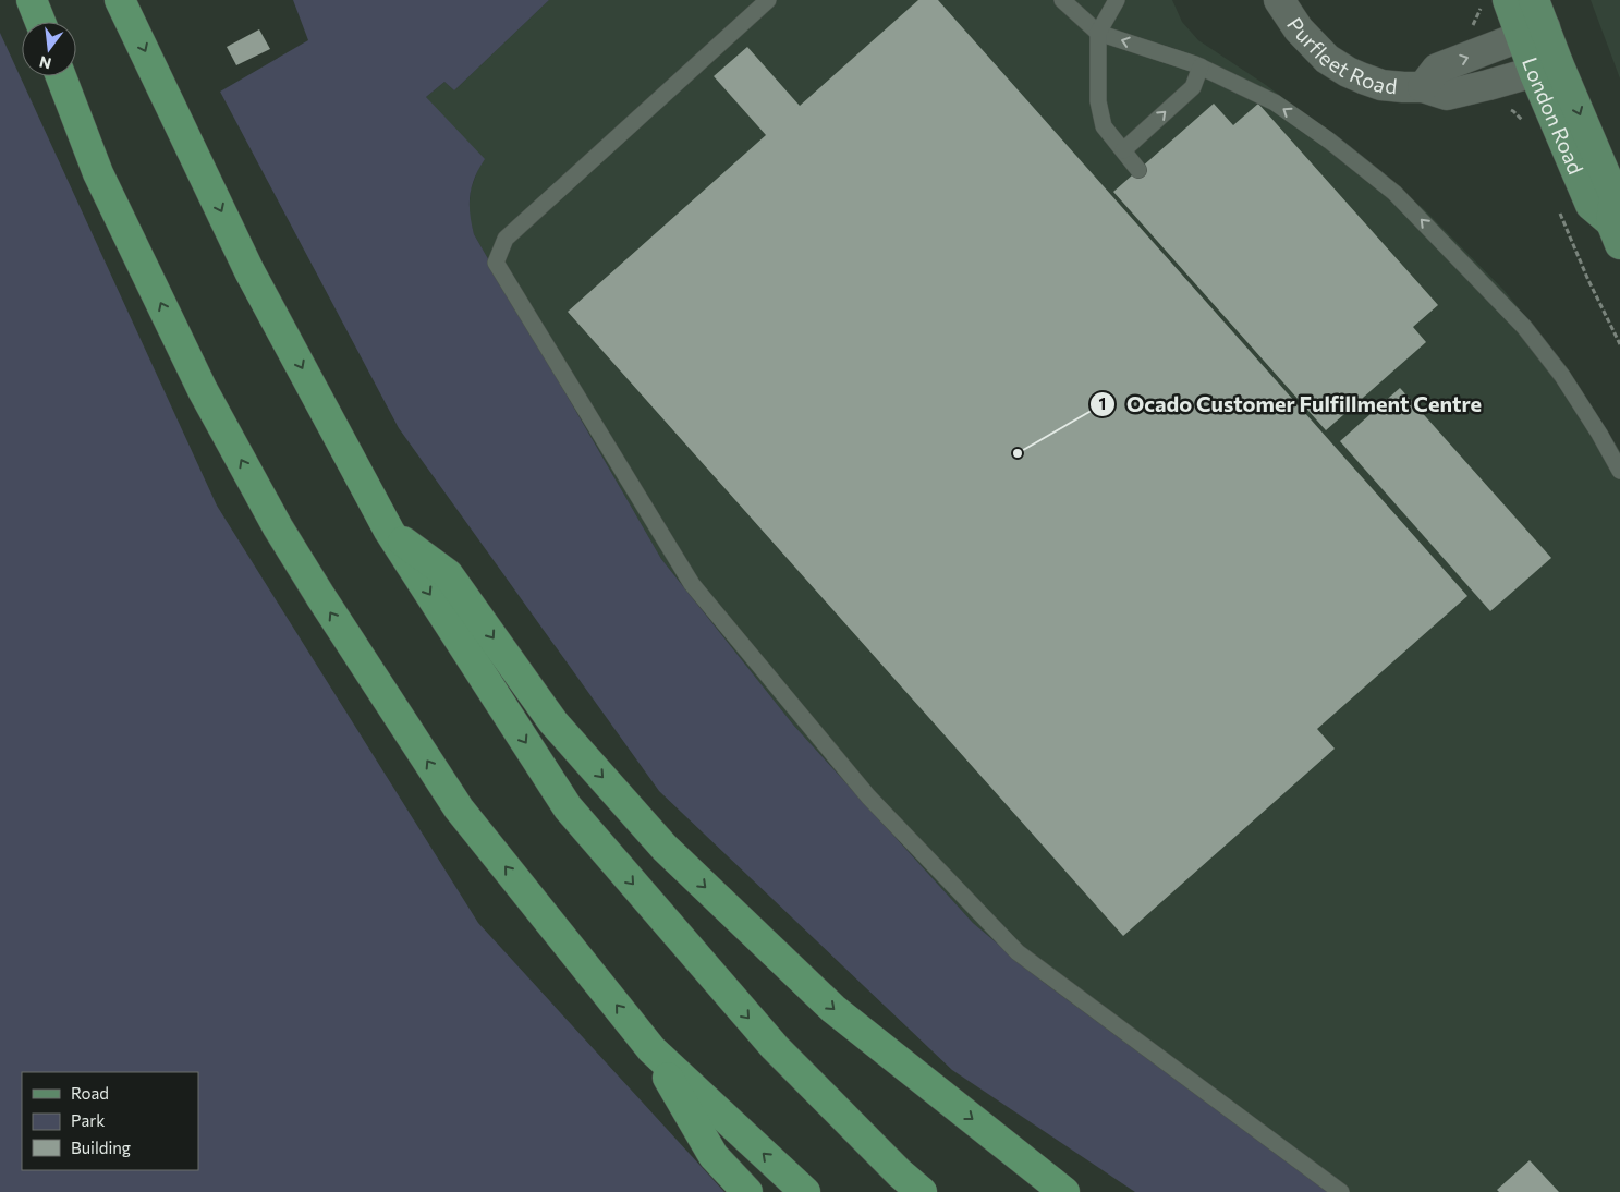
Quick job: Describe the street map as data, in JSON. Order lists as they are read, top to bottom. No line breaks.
{"streets":{"main road":["London Road"],"street":["Purfleet Road"]},"crossings":[["Purfleet Road","London Road"]],"places":["Ocado Customer Fulfillment Centre"],"legend":["Road","Park","Building"],"north":"bottom"}
